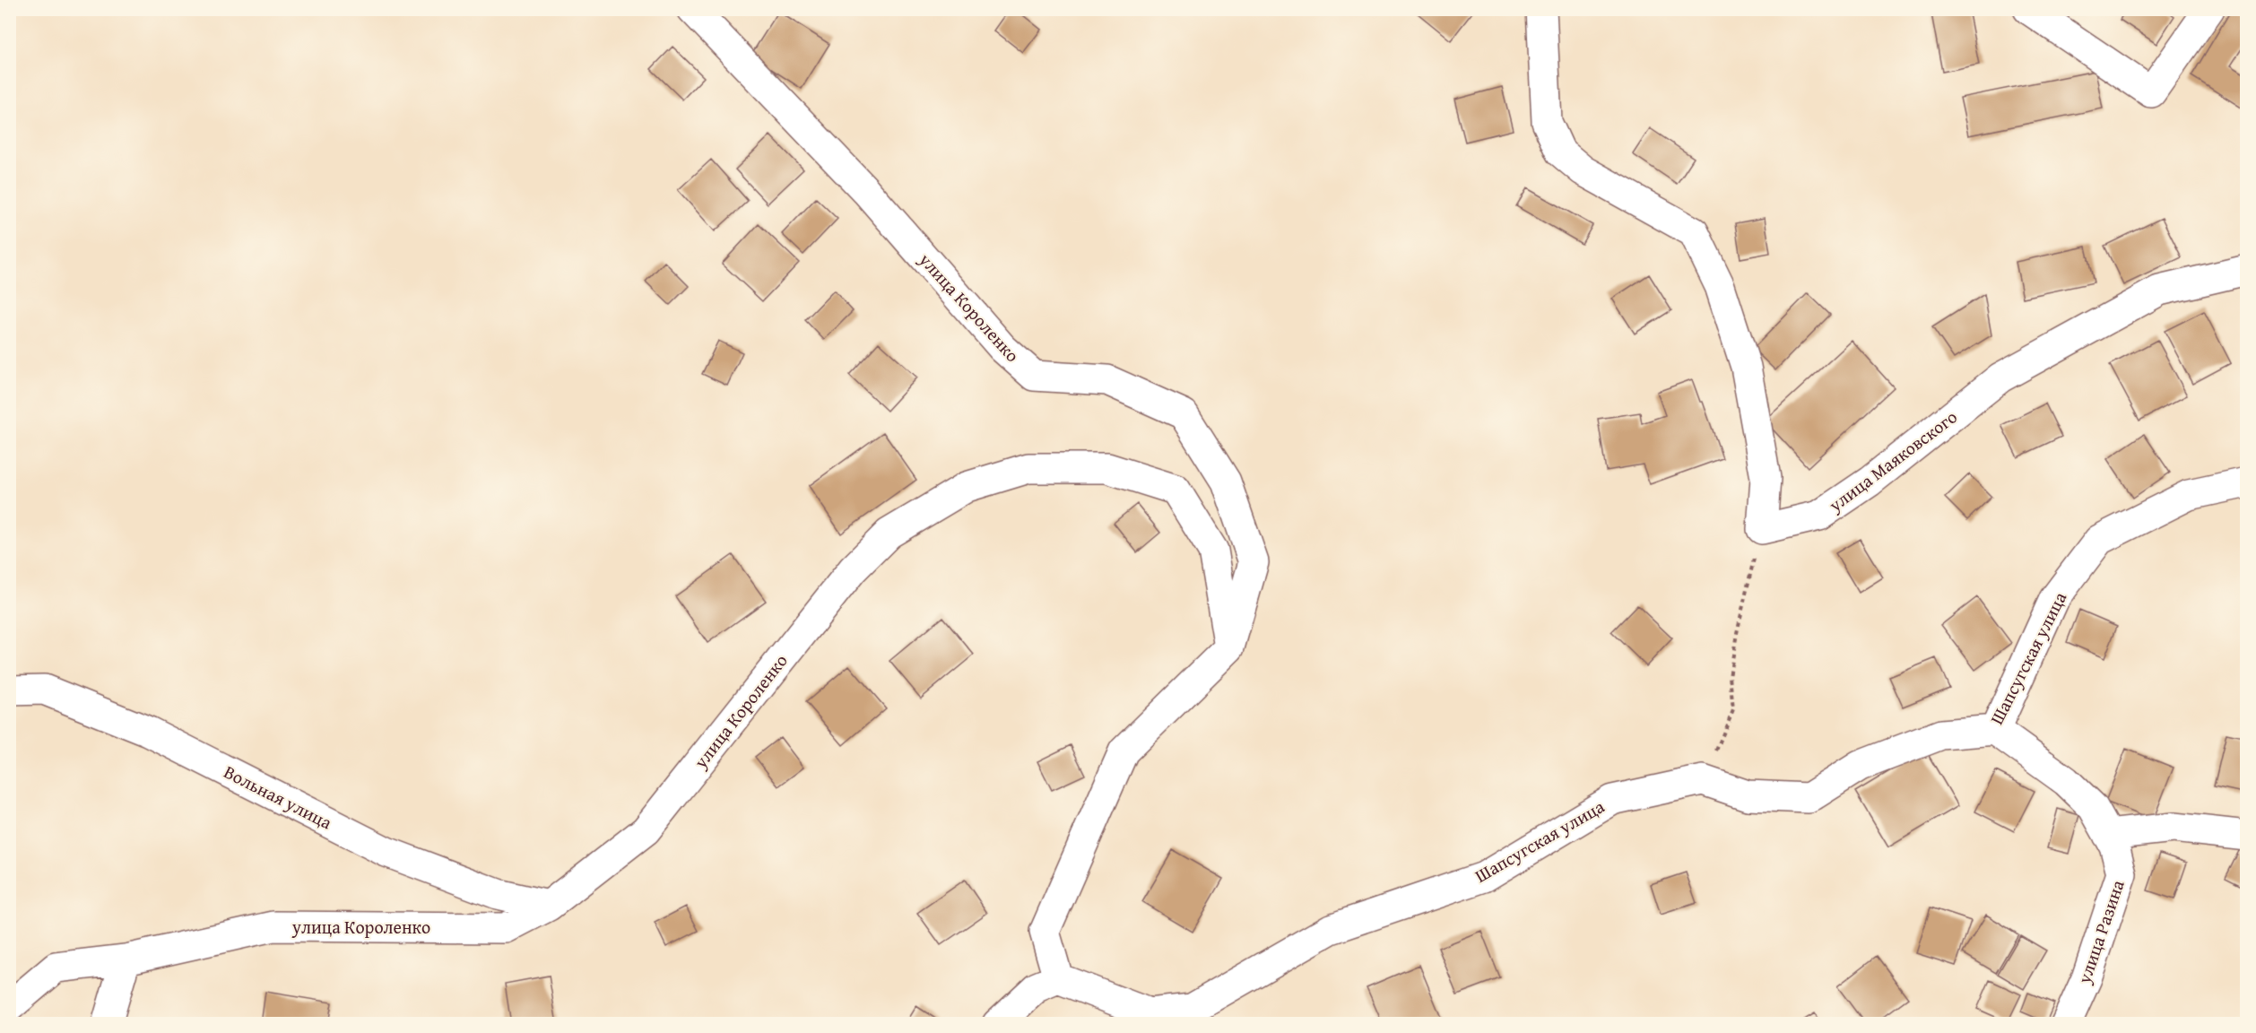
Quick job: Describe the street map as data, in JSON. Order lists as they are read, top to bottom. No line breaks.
{"streets":{"street":["улица Короленко","улица Маяковского","Шапсугская улица","Вольная улица","улица Разина"]},"crossings":[["улица Короленко","Шапсугская улица"],["улица Короленко","Вольная улица"],["Шапсугская улица","улица Разина"]]}
